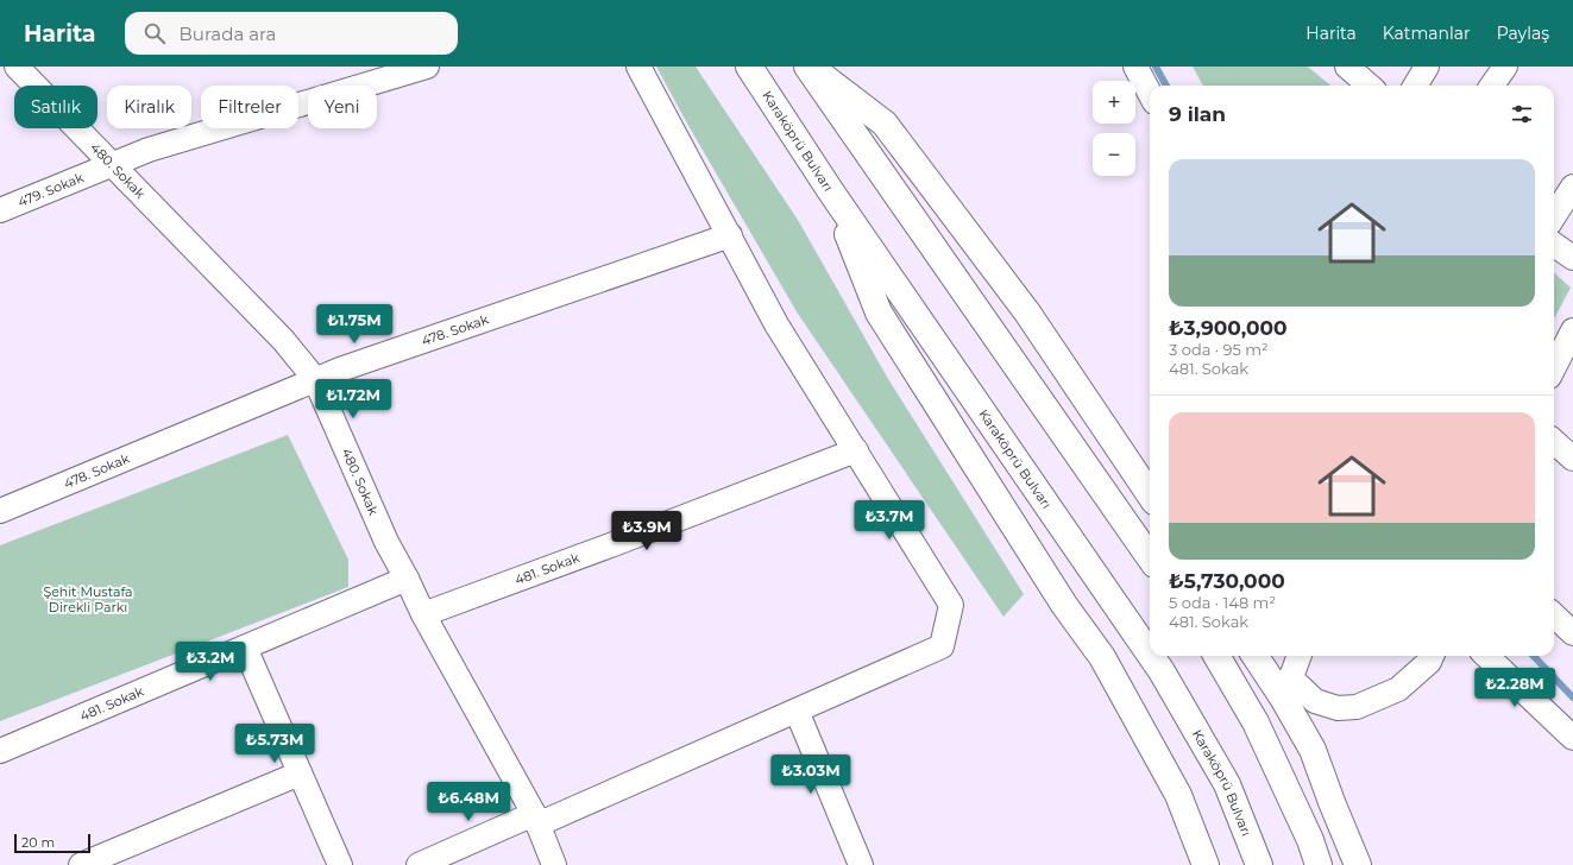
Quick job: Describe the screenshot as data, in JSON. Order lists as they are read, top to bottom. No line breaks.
{"streets":{"highway":["Karaköprü Bulvarı"],"street":["480. Sokak","479. Sokak","478. Sokak","481. Sokak"]},"crossings":[["480. Sokak","479. Sokak"],["480. Sokak","478. Sokak"],["480. Sokak","481. Sokak"]],"parks":["Şehit Mustafa Direkli Parkı"],"scale_bar":"20 m","page":{"header":"Harita","search":"Burada ara","nav":["Harita","Katmanlar","Paylaş"],"map_buttons":["+","−"],"chip":["Satılık","Kiralık","Filtreler","Yeni"],"heading":"9 ilan","list":[{"name":"₺3,900,000","note":"3 oda · 95 m² · 481. Sokak"},{"name":"₺5,730,000","note":"5 oda · 148 m² · 481. Sokak"}],"price":["₺1.75M","₺1.72M","₺3.7M","₺3.9M","₺3.2M","₺2.28M","₺5.73M","₺3.03M","₺6.48M"],"scale":"20 m"}}
